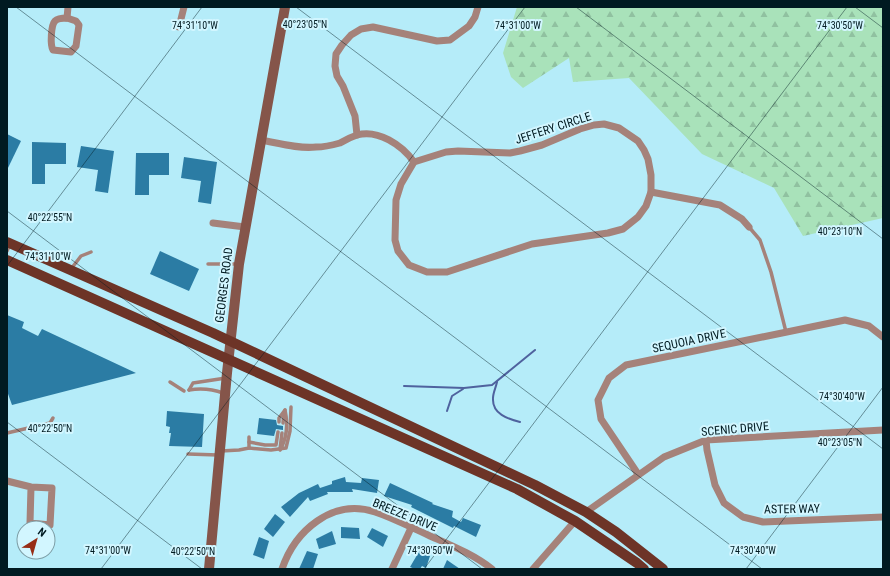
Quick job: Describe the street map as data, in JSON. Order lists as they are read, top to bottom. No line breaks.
{"streets":{"street":["JEFFERY CIRCLE","GEORGES ROAD","SEQUOIA DRIVE","SCENIC DRIVE","ASTER WAY","BREEZE DRIVE"]},"crossings":[["SEQUOIA DRIVE","SCENIC DRIVE"],["SCENIC DRIVE","ASTER WAY"]],"north":"top right","coordinates":["40°23'05\"N","74°31'10\"W","74°31'00\"W","74°30'50\"W","40°22'55\"N","40°23'10\"N","74°30'40\"W","40°22'50\"N"]}
